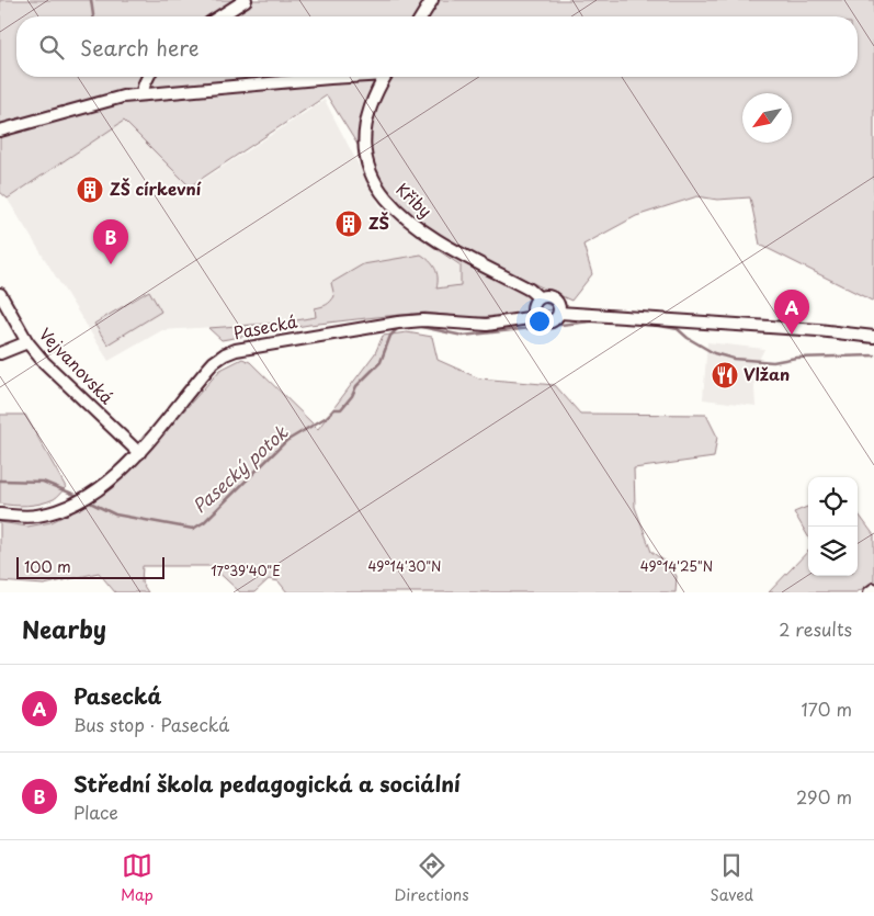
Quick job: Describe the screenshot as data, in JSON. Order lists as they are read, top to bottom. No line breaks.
{"streets":{"street":["Křiby","Pasecká","Vejvanovská"]},"crossings":[["Křiby","Pasecká"],["Pasecká","Vejvanovská"]],"water":["Pasecký potok"],"places":{"building":["ZŠ církevní","ZŠ"],"restaurant":["Vlžan"]},"scale_bar":"100 m","north":"bottom left","page":{"search":"Search here","pins":["B","A"],"scale":"100 m","heading":["Nearby","2 results"],"list":[{"mark":"A","name":"Pasecká","note":"Bus stop · Pasecká","value":"170 m"},{"mark":"B","name":"Střední škola pedagogická a sociální","note":"Place","value":"290 m"}],"nav":["Map","Directions","Saved"]},"coordinates":["49°14'30\"N","49°14'25\"N","17°39'40\"E"]}
